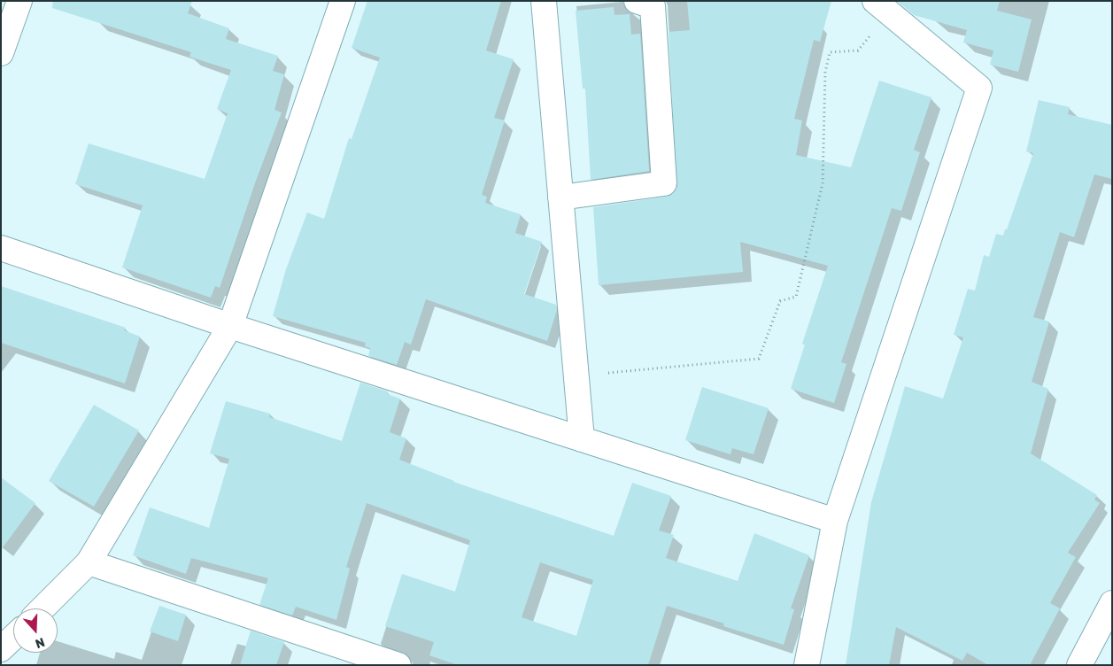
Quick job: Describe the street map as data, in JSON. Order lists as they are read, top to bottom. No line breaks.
{"north":"bottom"}
